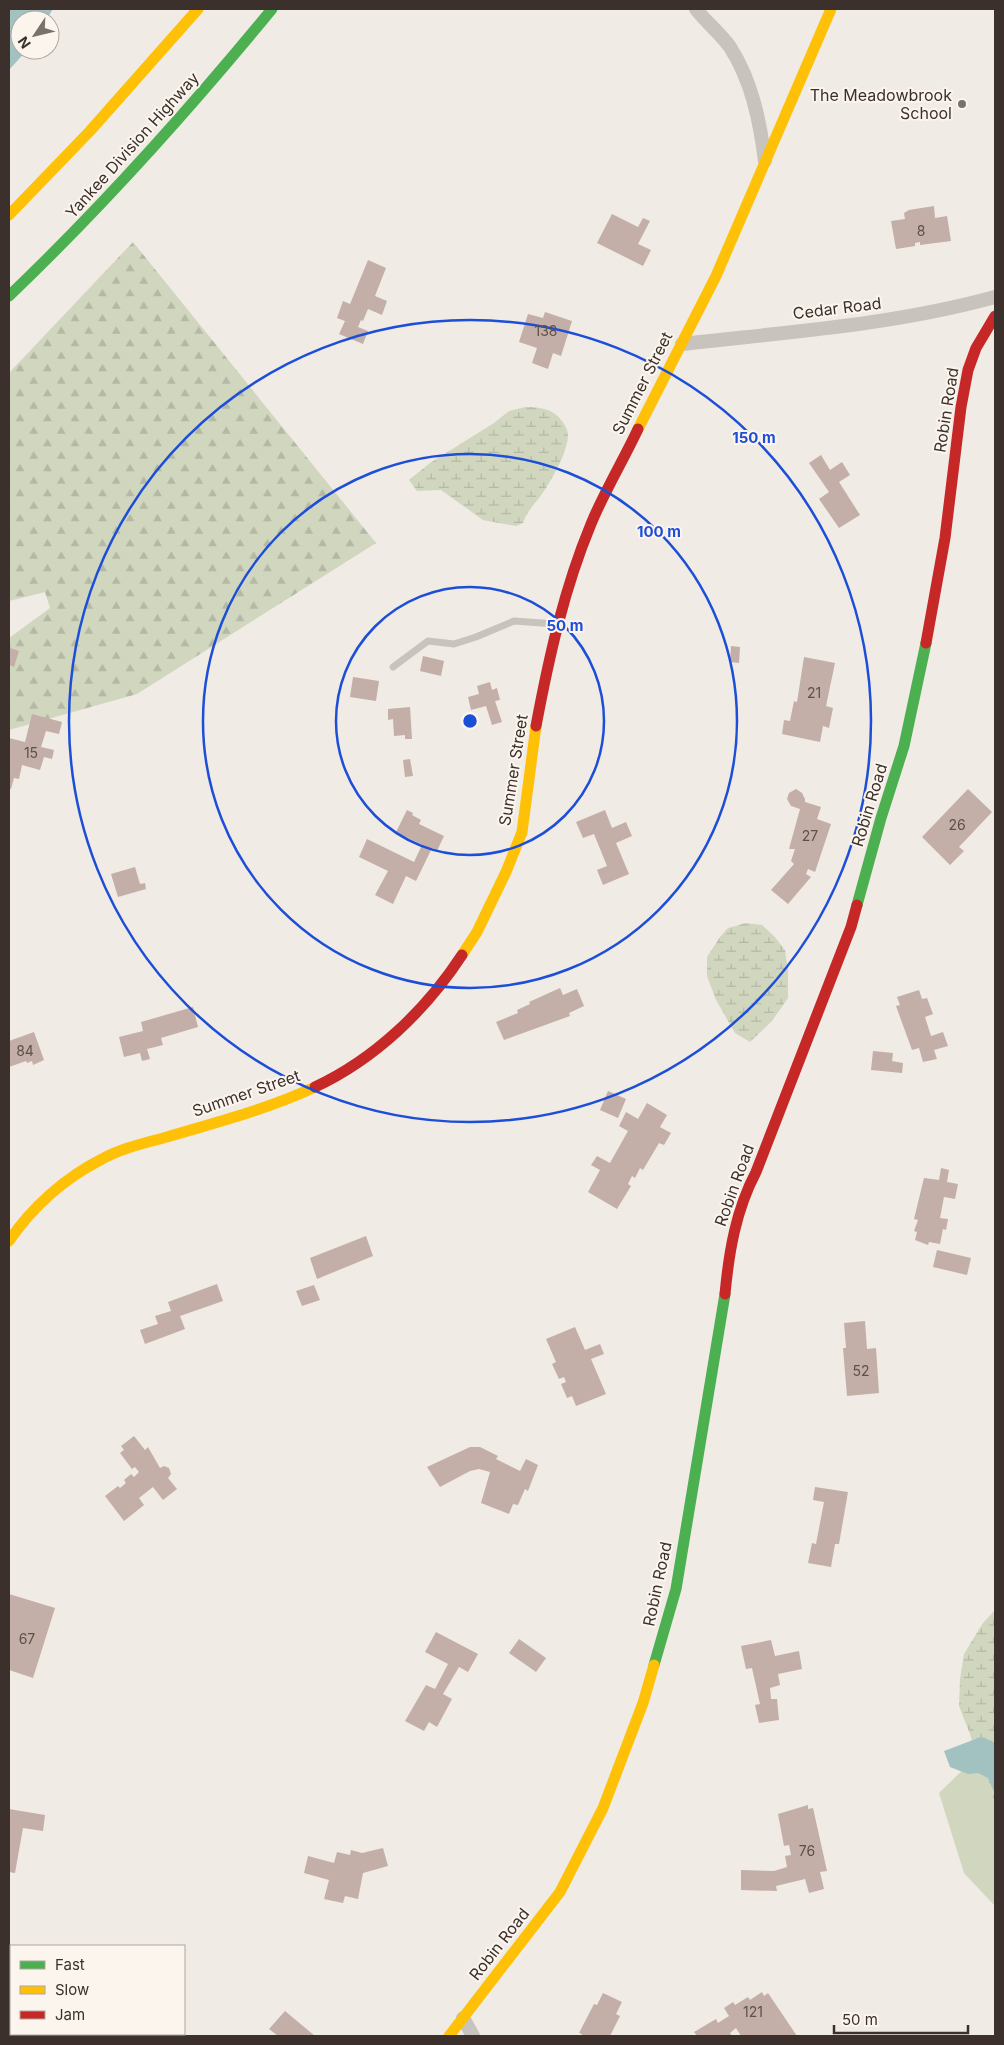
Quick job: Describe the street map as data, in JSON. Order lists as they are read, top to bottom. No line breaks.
{"streets":{"main road":["Yankee Division Highway","Summer Street","Robin Road"],"street":["Cedar Road"]},"crossings":[["Cedar Road","Summer Street"]],"places":["The Meadowbrook School"],"house_numbers":["8","138","21","15","26","27","84","52","67","76","121"],"legend":["Fast","Slow","Jam"],"scale_bar":"50 m","north":"bottom left","rings":["150 m","100 m","50 m"]}
